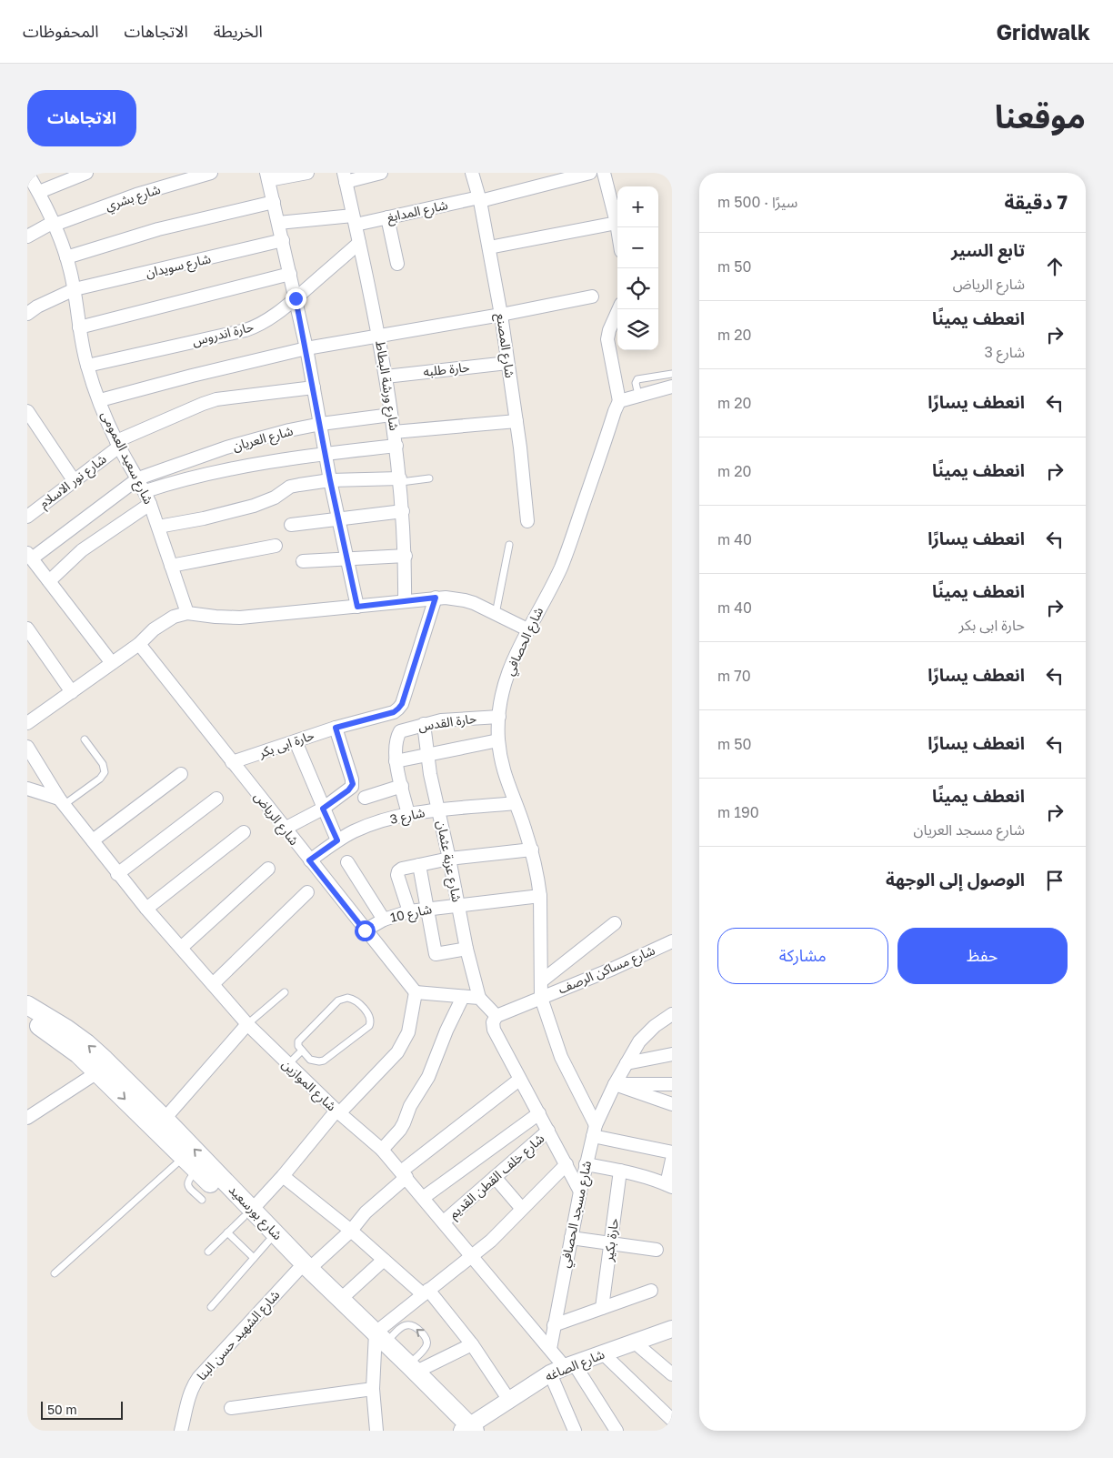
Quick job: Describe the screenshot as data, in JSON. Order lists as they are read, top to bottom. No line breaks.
{"streets":{"main road":["شارع بورسعيد"],"street":["شارع بشري","شارع المدابغ","شارع سويدان","حارة اندروس","شارع المصنع","حارة طلبه","شارع ورشة البطاط","شارع العريان","شارع سعيد العمومى","شارع نور الاسلام","شارع الحصافي","حارة القدس","حارة ابى بكر","شارع 3","شارع الرياض","شارع عزبة عثمان","شارع 10","شارع مساكن الرصف","شارع الموازين","شارع خلف القطن القديم","شارع مسجد الحصافي","حارة بكير","شارع الشهيد حسن البنا","شارع الصاغه"]},"crossings":[["شارع بشري","شارع سعيد العمومى"],["شارع المدابغ","شارع المصنع"],["شارع المدابغ","شارع ورشة البطاط"],["شارع سويدان","شارع سعيد العمومى"],["حارة اندروس","شارع ورشة البطاط"],["حارة اندروس","شارع سعيد العمومى"],["شارع المصنع","حارة طلبه"],["حارة طلبه","شارع ورشة البطاط"],["شارع ورشة البطاط","شارع العريان"],["شارع العريان","شارع سعيد العمومى"],["شارع سعيد العمومى","شارع نور الاسلام"],["شارع الحصافي","حارة القدس"],["شارع الحصافي","شارع 3"],["شارع الحصافي","شارع 10"],["شارع الحصافي","شارع مساكن الرصف"],["شارع الحصافي","شارع مسجد الحصافي"],["حارة القدس","شارع 3"],["حارة القدس","شارع عزبة عثمان"],["حارة ابى بكر","شارع الرياض"],["شارع 3","شارع الرياض"],["شارع 3","شارع عزبة عثمان"],["شارع الرياض","شارع 10"],["شارع عزبة عثمان","شارع 10"],["شارع الموازين","شارع خلف القطن القديم"],["شارع الموازين","شارع مسجد الحصافي"],["شارع الموازين","شارع الشهيد حسن البنا"],["شارع الموازين","شارع الصاغه"],["شارع بورسعيد","شارع الشهيد حسن البنا"],["شارع بورسعيد","شارع الصاغه"]],"scale_bar":"50 m","page":{"header":"Gridwalk","nav":["الخريطة","الاتجاهات","المحفوظات"],"title":"موقعنا","buttons":["الاتجاهات",["حفظ","مشاركة"]],"heading":["7 دقيقة","سيرًا · 500 m"],"map_buttons":["+","−"],"list":[["تابع السير","شارع الرياض","50 m"],["انعطف يمينًا","شارع 3","20 m"],["انعطف يسارًا","20 m"],["انعطف يمينًا","20 m"],["انعطف يسارًا","40 m"],["انعطف يمينًا","حارة ابى بكر","40 m"],["انعطف يسارًا","70 m"],["انعطف يسارًا","50 m"],["انعطف يمينًا","شارع مسجد العريان","190 m"],"الوصول إلى الوجهة"],"scale":"50 m"}}
